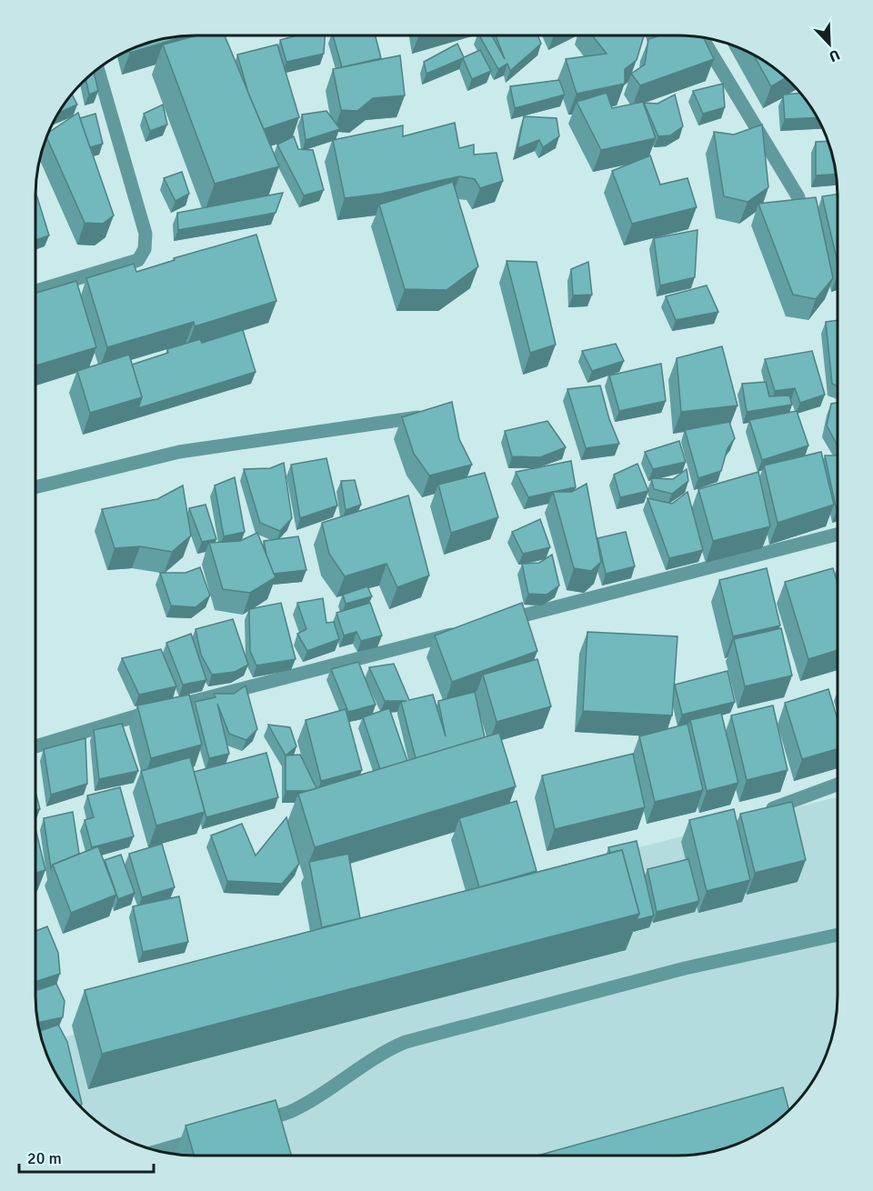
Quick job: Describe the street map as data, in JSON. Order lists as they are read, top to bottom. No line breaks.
{"scale_bar":"20 m","north":"bottom right"}
